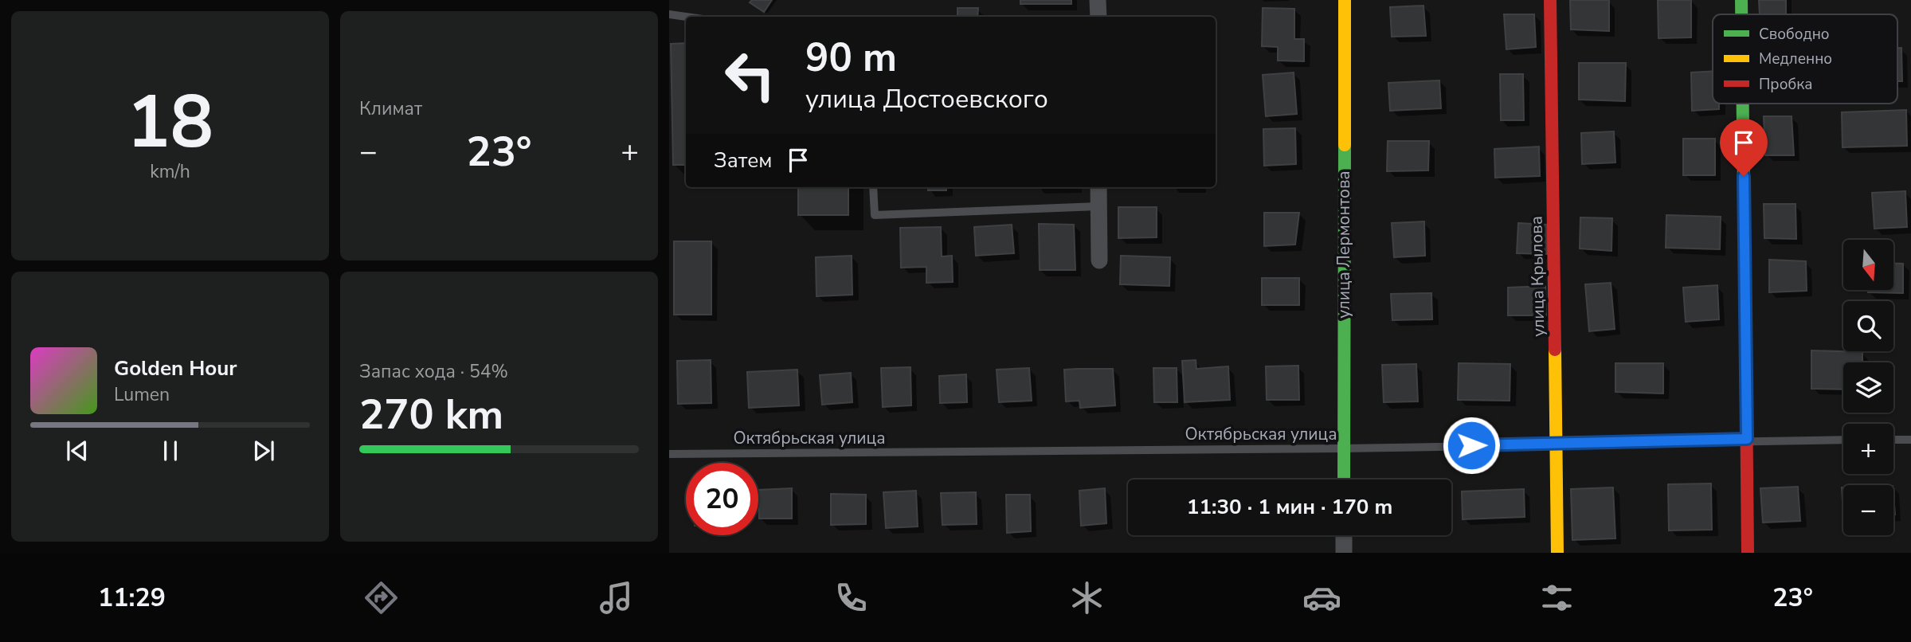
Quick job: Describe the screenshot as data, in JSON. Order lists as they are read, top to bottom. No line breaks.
{"streets":{"street":["улица Лермонтова","улица Крылова"],"lane":["Октябрьская улица"]},"crossings":[["улица Лермонтова","Октябрьская улица"],["улица Крылова","Октябрьская улица"]],"legend":["Свободно","Медленно","Пробка"],"north":"bottom","page":{"tile":[["18","km/h"],"Климат",["Запас хода · 54%","270 km"]],"turn":["90 m","улица Достоевского"],"heat":["−","23°","+"],"then":"Затем","map_buttons":["+","−"],"song":["Golden Hour","Lumen"],"limit":"20","trip":"11:30 · 1 мин · 170 m","tabs":["11:29","23°"]}}
